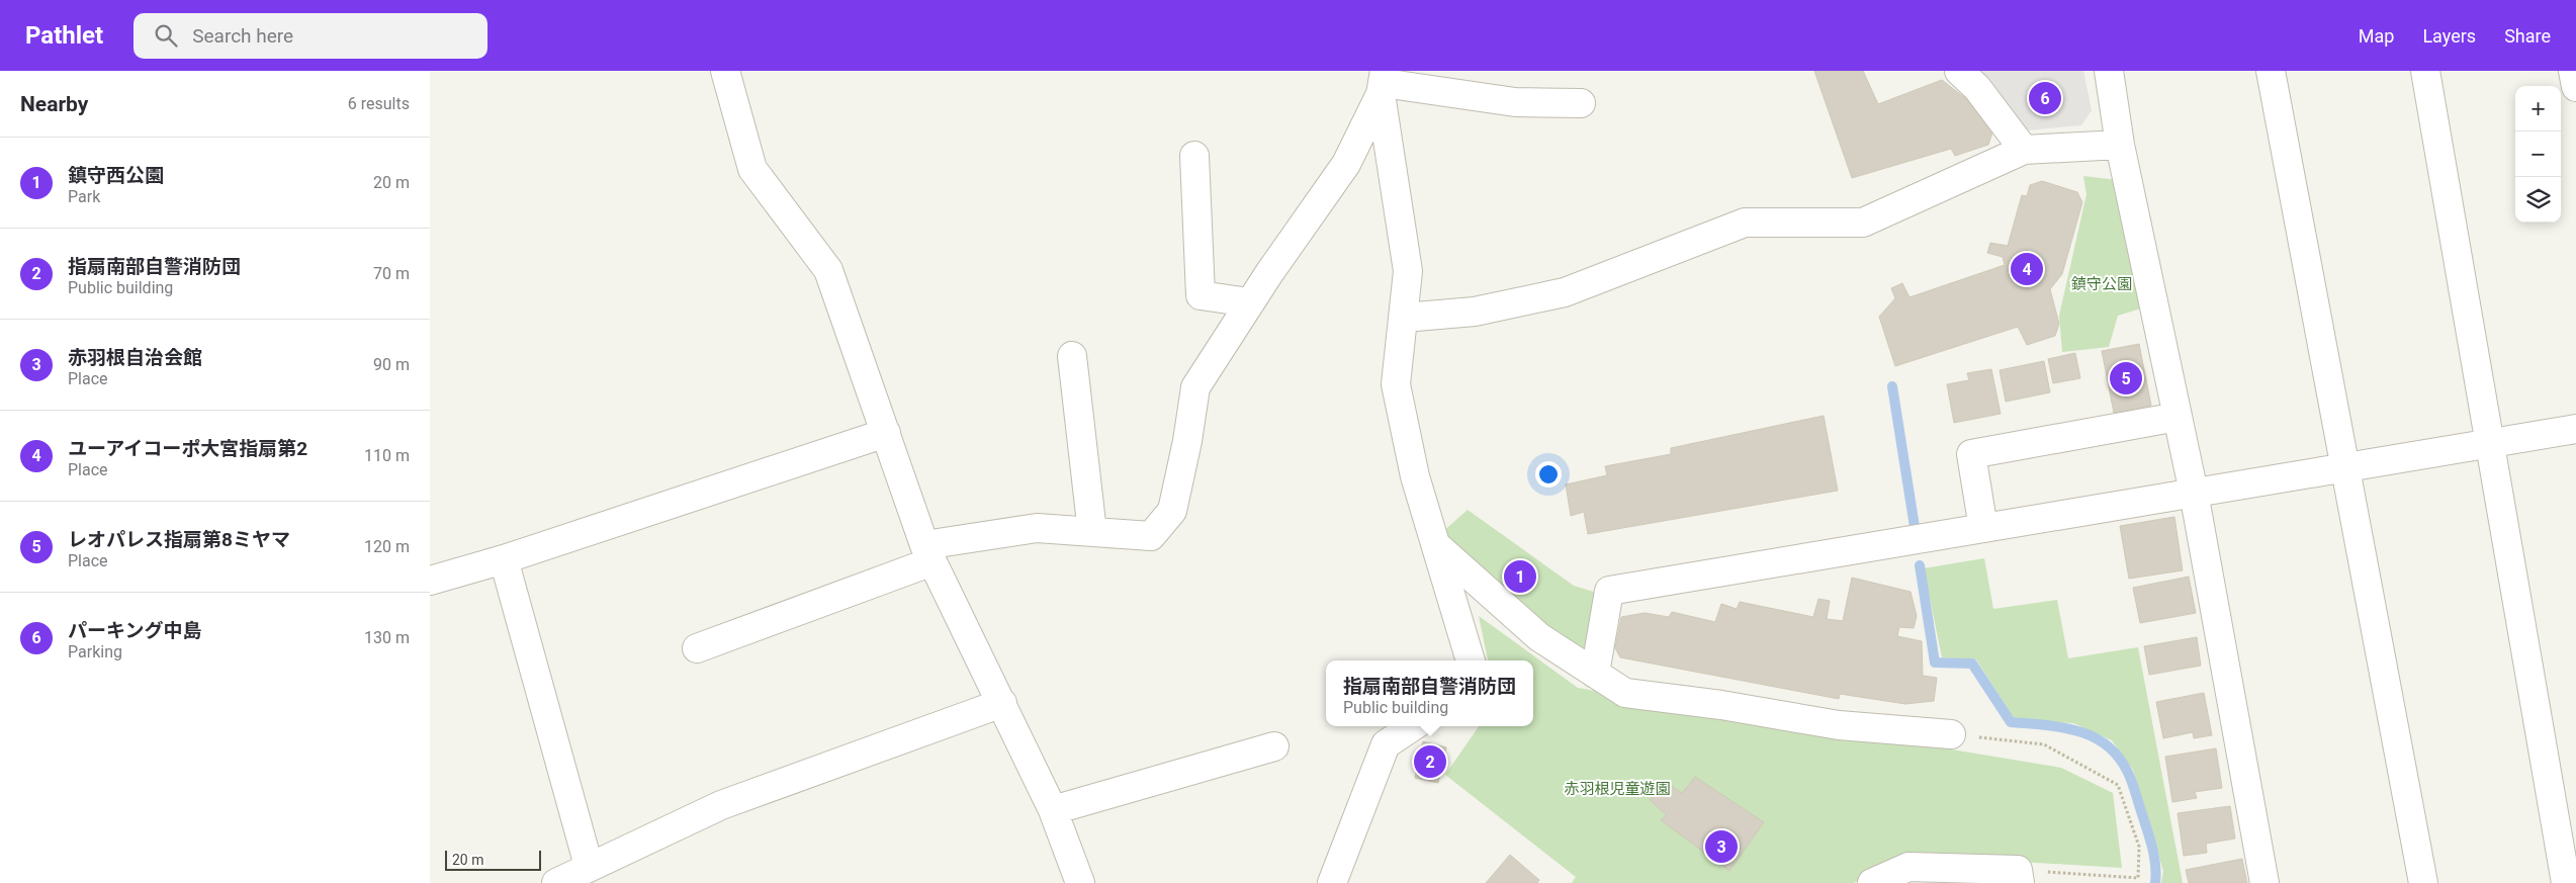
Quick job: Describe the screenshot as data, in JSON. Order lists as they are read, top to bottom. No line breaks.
{"parks":["鎮守公園","赤羽根児童遊園"],"scale_bar":"20 m","page":{"header":"Pathlet","search":"Search here","nav":["Map","Layers","Share"],"heading":["Nearby","6 results"],"pins":["6","4","5","1","2","3"],"map_buttons":["+","−"],"list":[{"mark":"1","name":"鎮守西公園","note":"Park","value":"20 m"},{"mark":"2","name":"指扇南部自警消防団","note":"Public building","value":"70 m"},{"mark":"3","name":"赤羽根自治会館","note":"Place","value":"90 m"},{"mark":"4","name":"ユーアイコーポ大宮指扇第2","note":"Place","value":"110 m"},{"mark":"5","name":"レオパレス指扇第8ミヤマ","note":"Place","value":"120 m"},{"mark":"6","name":"パーキング中島","note":"Parking","value":"130 m"}],"popup":["指扇南部自警消防団","Public building"],"scale":"20 m"}}
